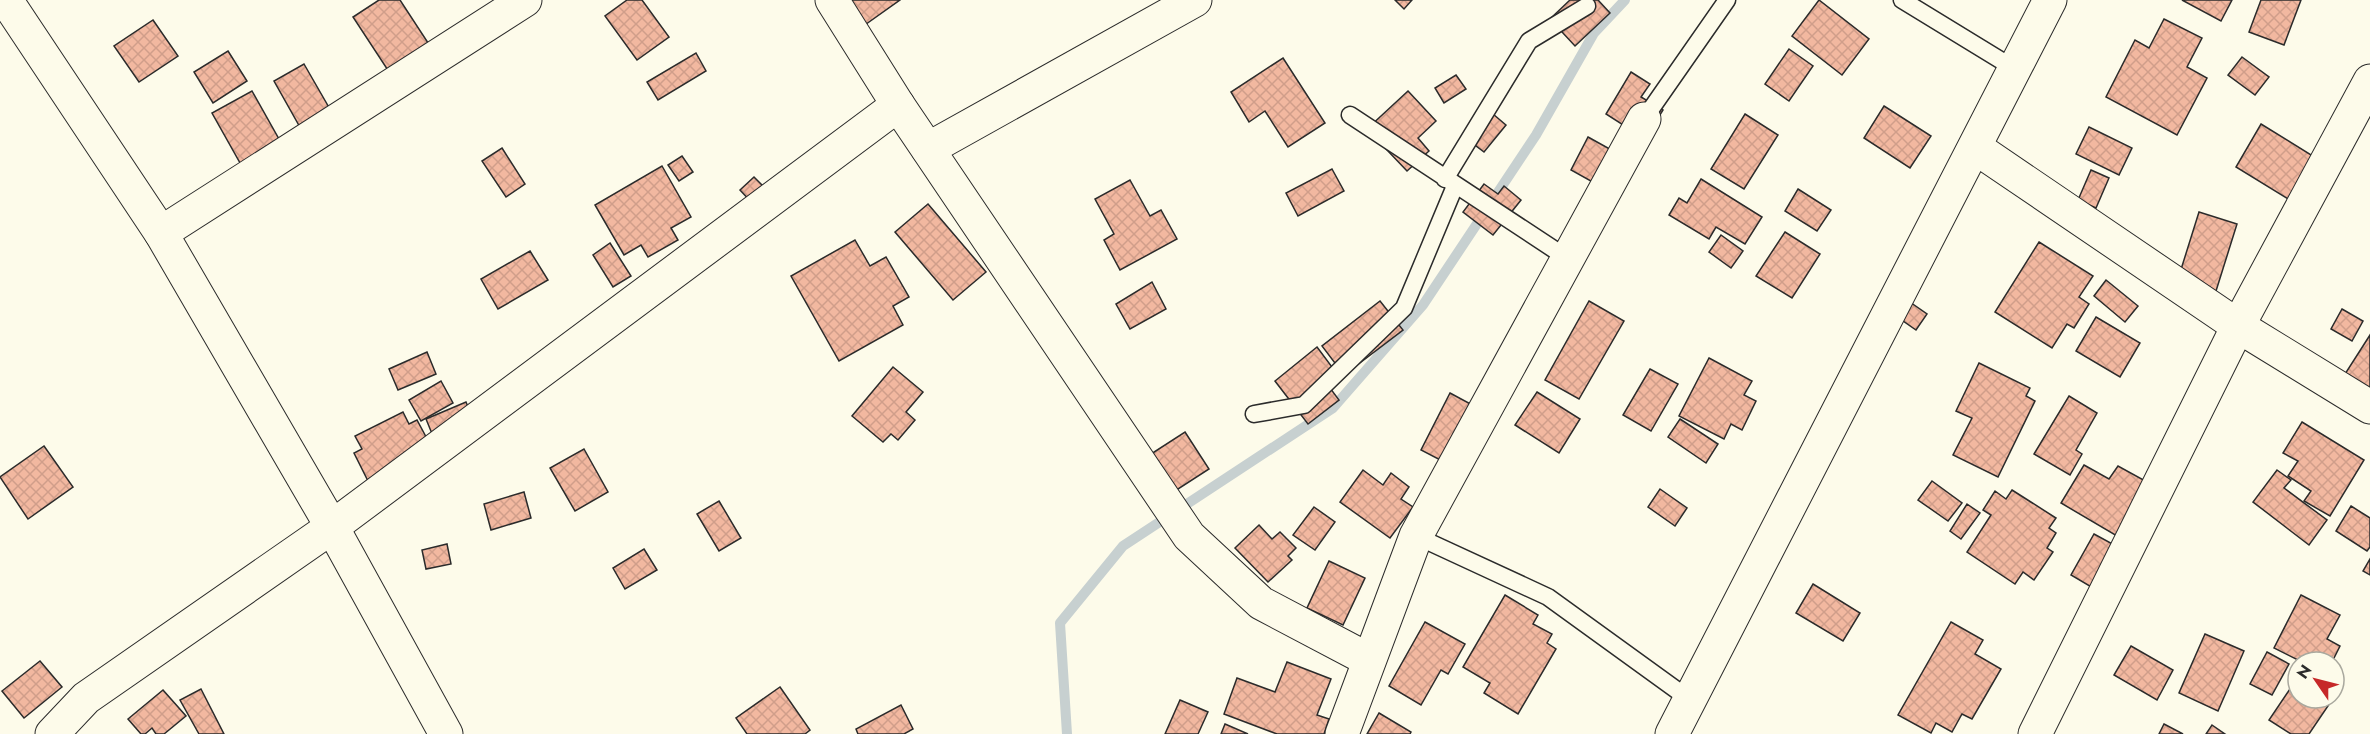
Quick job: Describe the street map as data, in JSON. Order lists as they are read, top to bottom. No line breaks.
{"north":"top left"}
